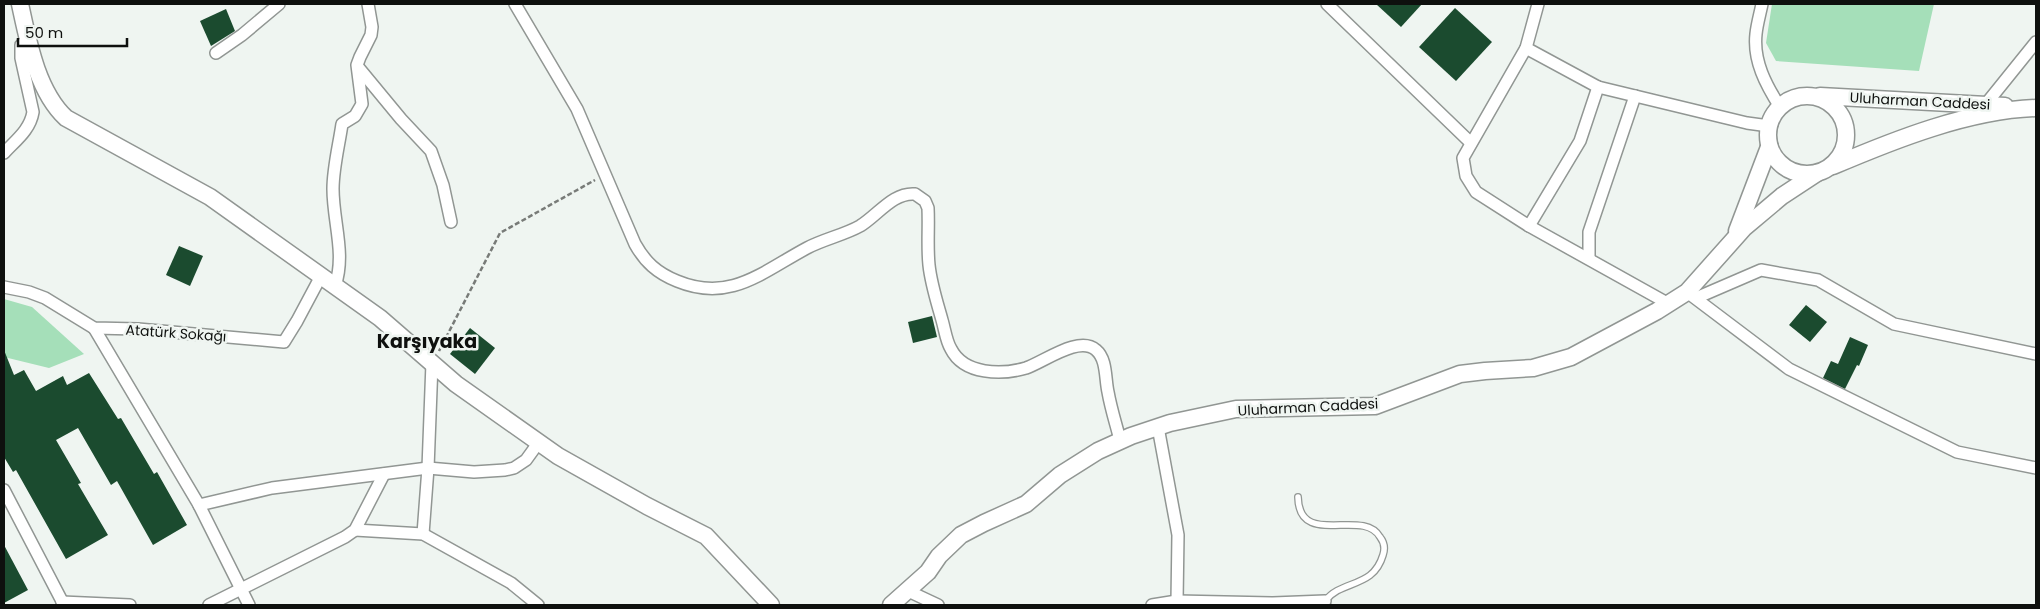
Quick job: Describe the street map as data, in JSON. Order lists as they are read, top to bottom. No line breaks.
{"streets":{"main road":["Uluharman Caddesi"],"street":["Atatürk Sokağı"]},"districts":["Karşıyaka"],"scale_bar":"50 m"}
